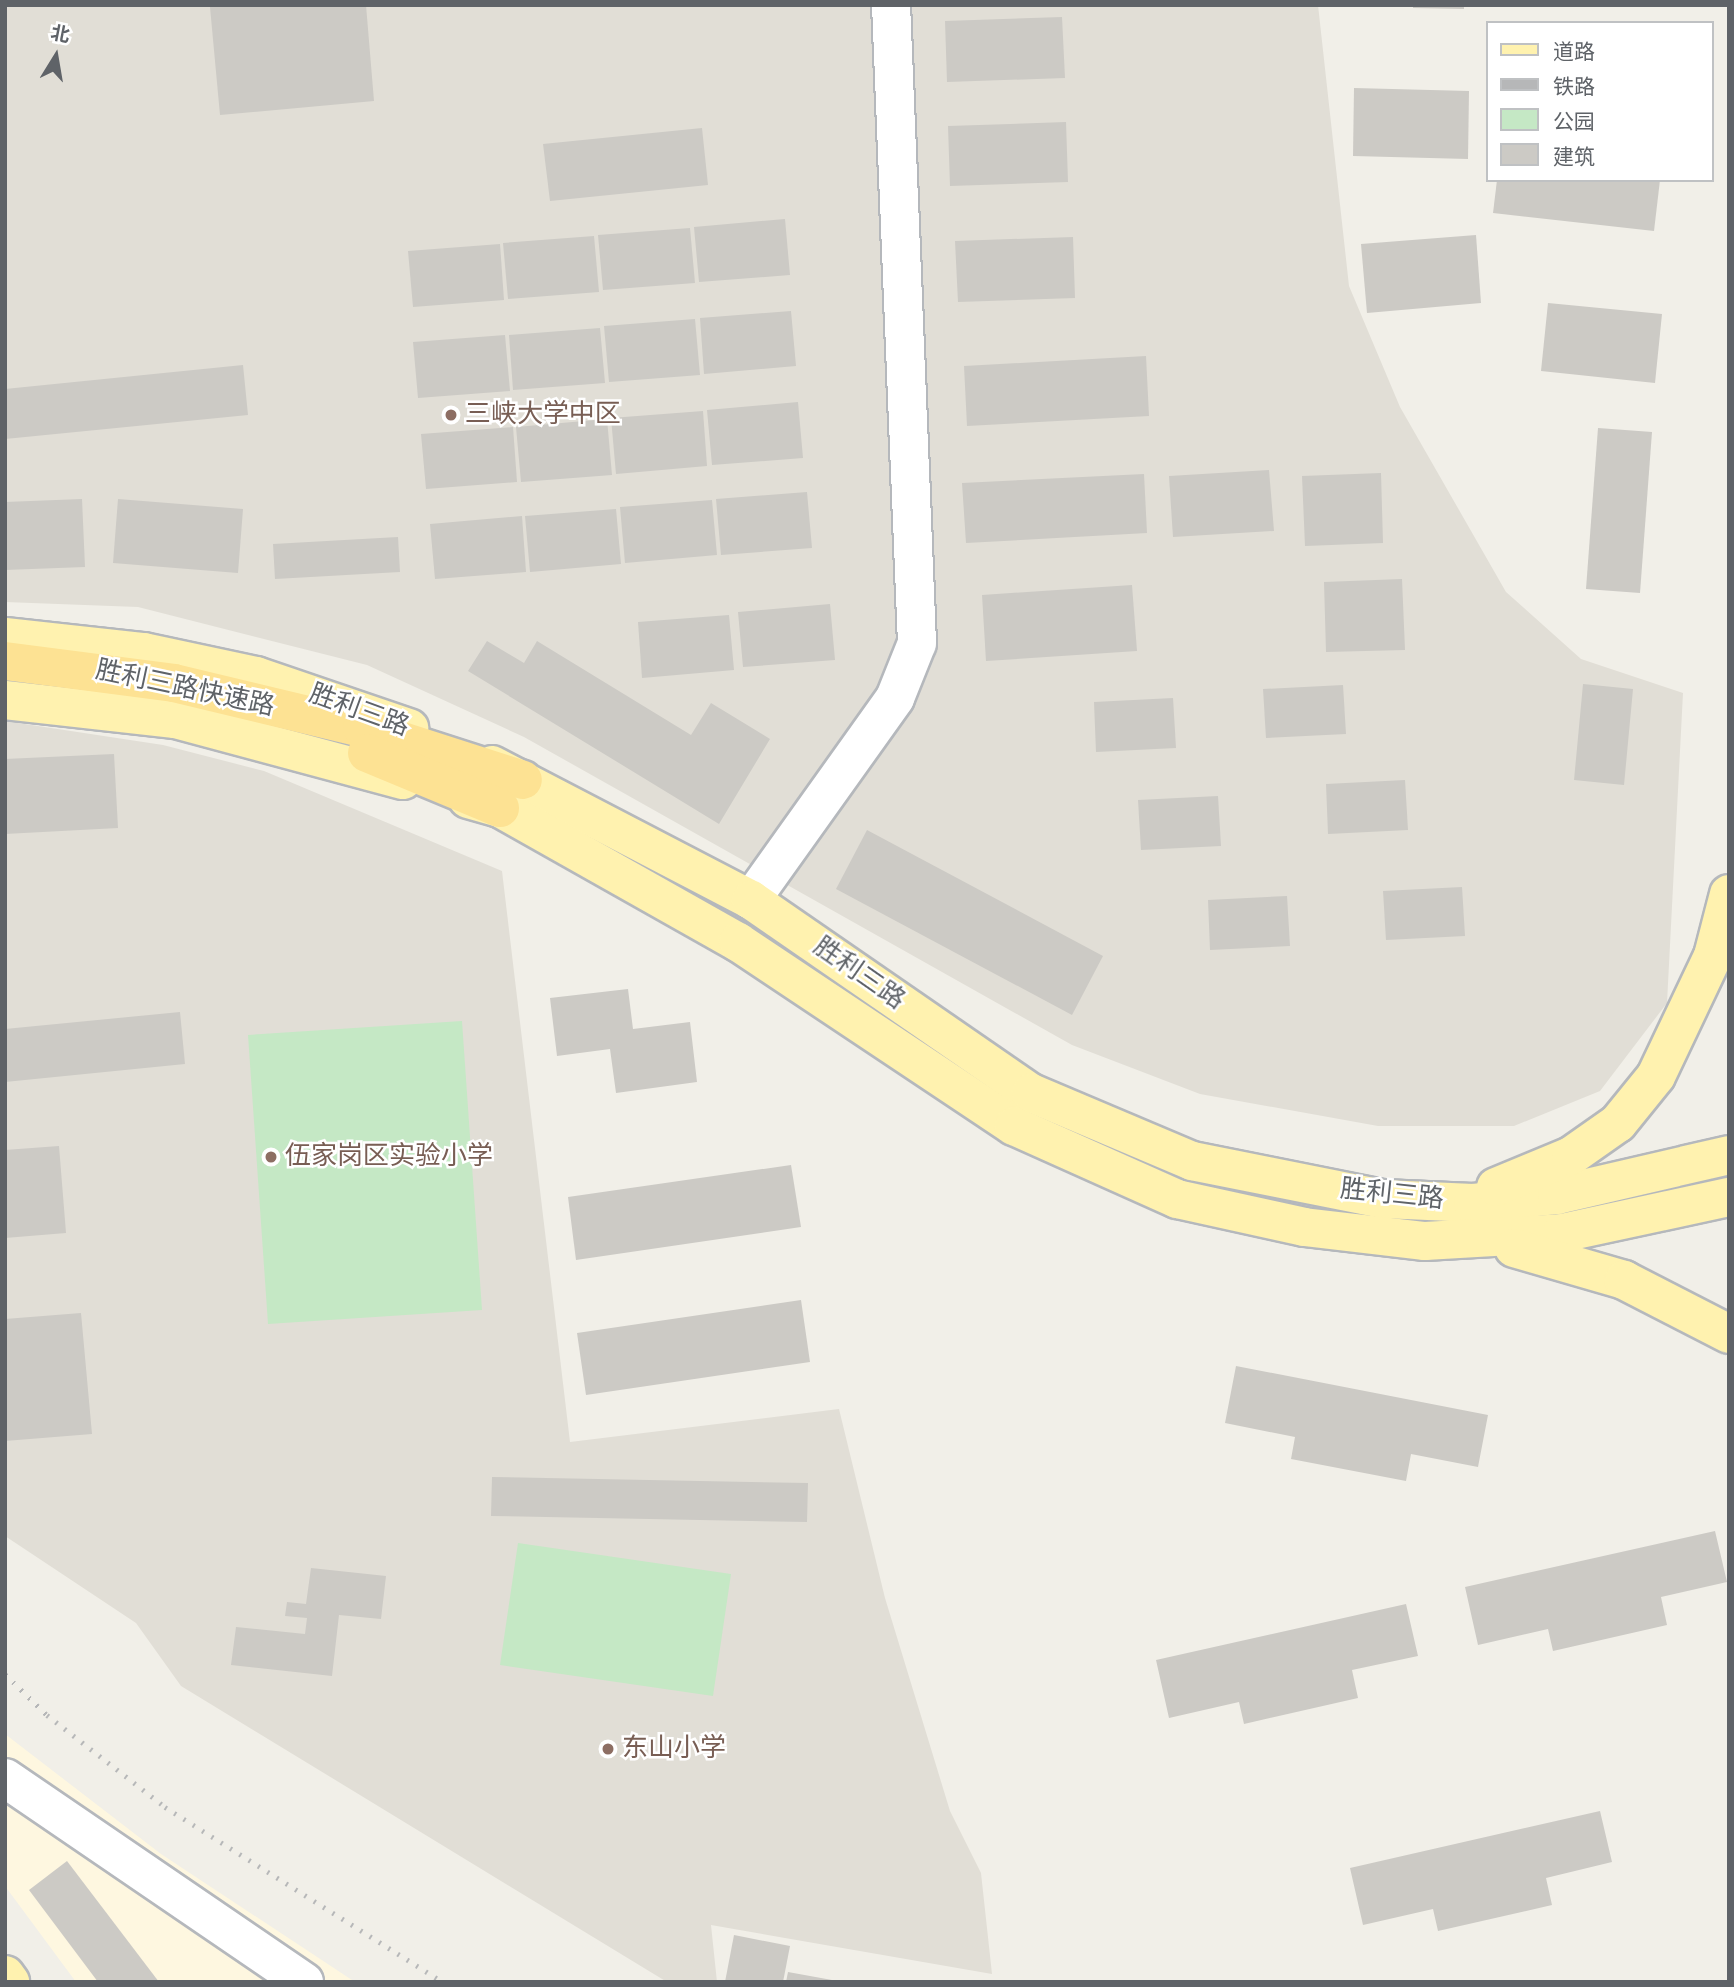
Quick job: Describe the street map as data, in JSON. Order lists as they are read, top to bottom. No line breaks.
{"streets":{"highway":["胜利三路快速路"],"main road":["胜利三路"]},"places":["三峡大学中区","伍家岗区实验小学","东山小学"],"legend":["道路","铁路","公园","建筑"],"north":"top"}
